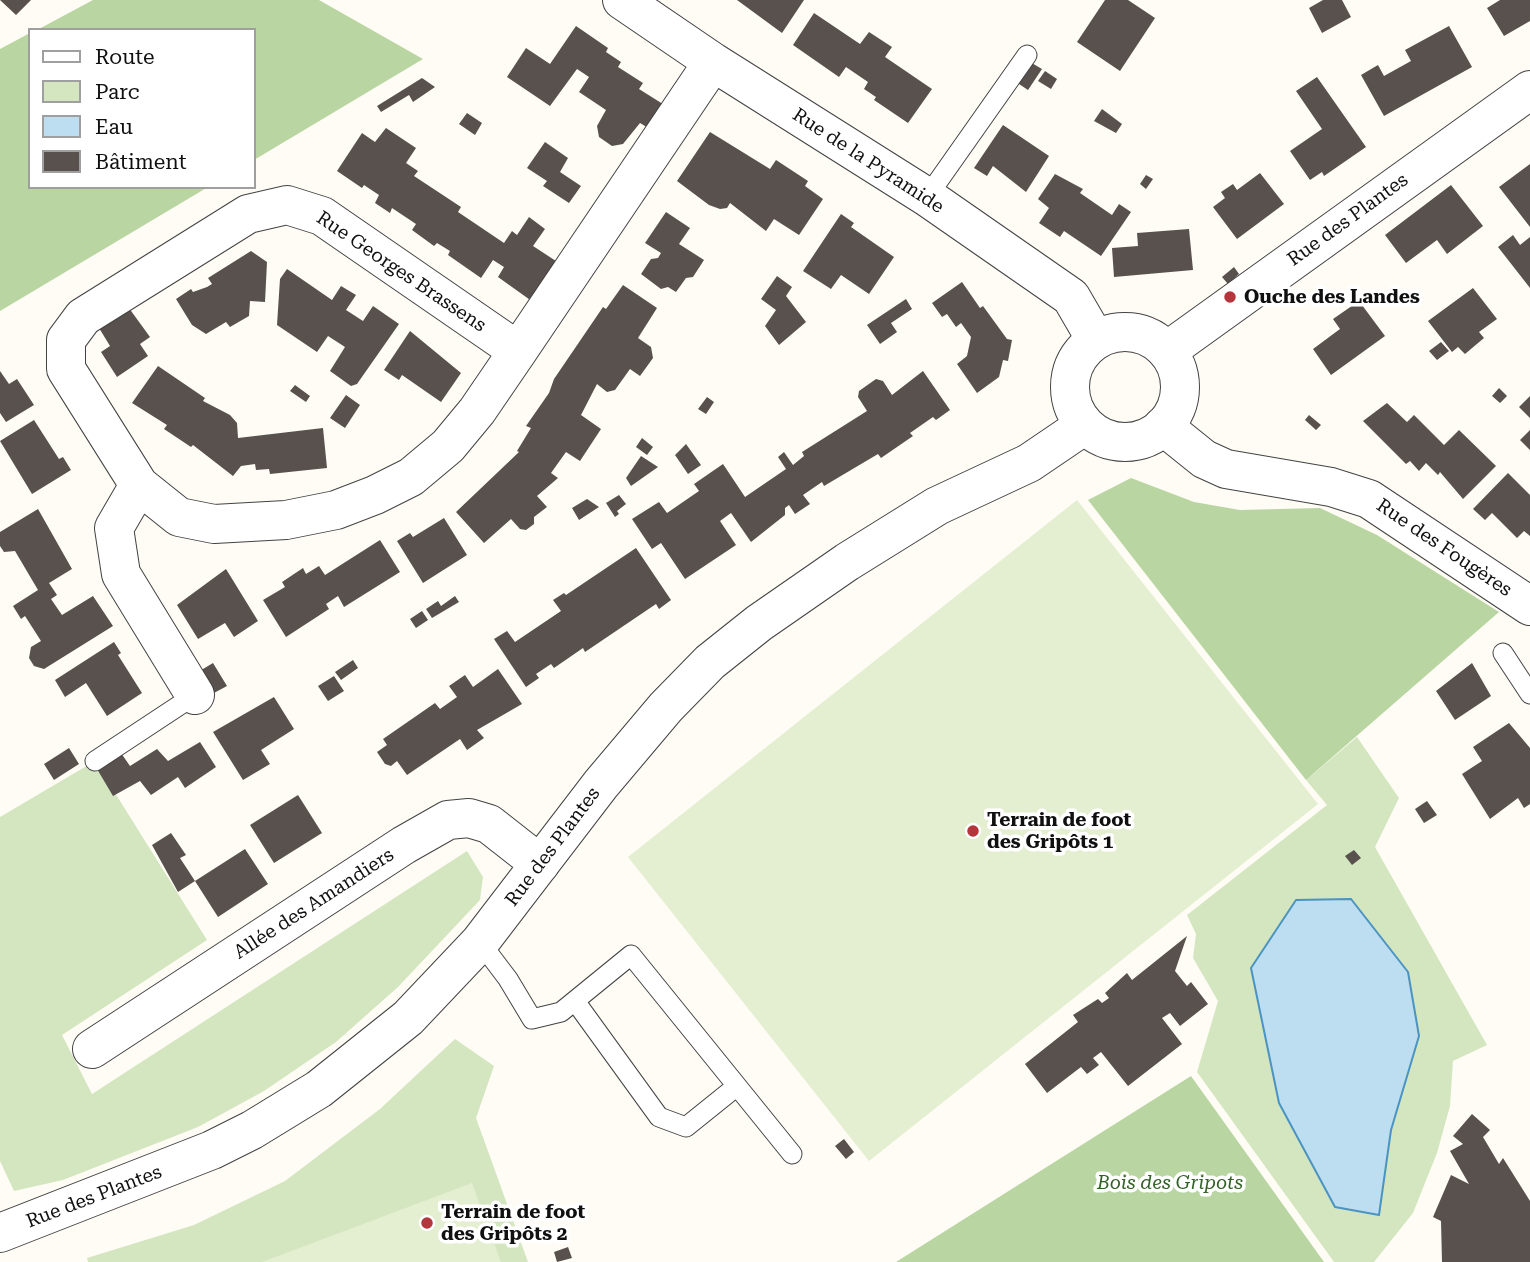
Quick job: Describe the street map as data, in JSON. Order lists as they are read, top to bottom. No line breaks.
{"streets":{"street":["Rue de la Pyramide","Rue des Plantes","Rue Georges Brassens","Rue des Fougères","Allée des Amandiers"]},"crossings":[["Rue de la Pyramide","Rue des Plantes"],["Rue de la Pyramide","Rue Georges Brassens"],["Rue de la Pyramide","Rue des Fougères"],["Rue des Plantes","Rue des Fougères"],["Rue des Plantes","Allée des Amandiers"]],"parks":["Bois des Gripots"],"places":["Ouche des Landes","Terrain de foot des Gripôts 1","Terrain de foot des Gripôts 2"],"legend":["Route","Parc","Eau","Bâtiment"]}
